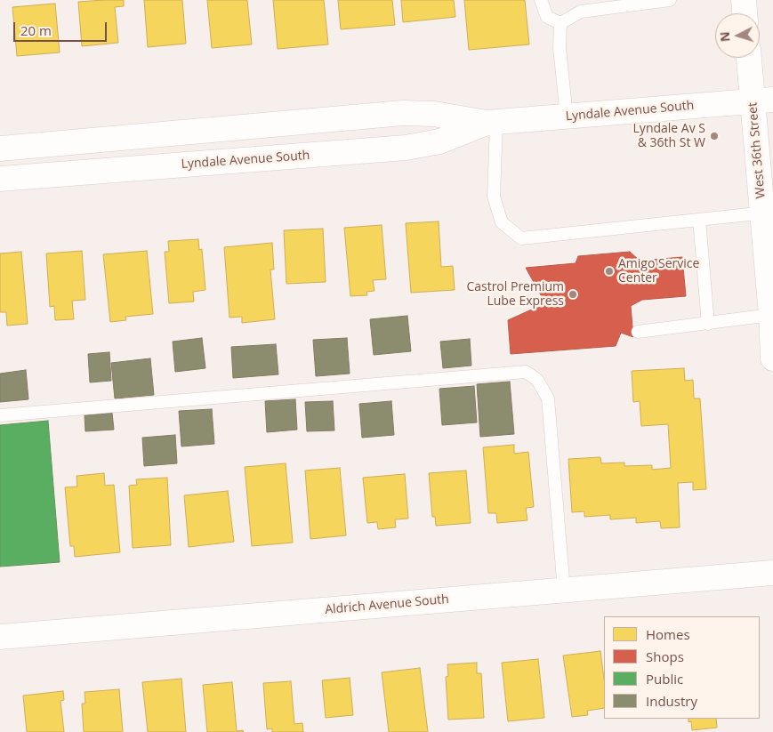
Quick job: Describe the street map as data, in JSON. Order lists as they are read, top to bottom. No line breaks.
{"streets":{"main road":["Lyndale Avenue South","West 36th Street","Aldrich Avenue South"]},"crossings":[["Lyndale Avenue South","West 36th Street"]],"places":["Lyndale Av S & 36th St W","Amigo Service Center","Castrol Premium Lube Express"],"legend":["Homes","Shops","Public","Industry"],"scale_bar":"20 m","north":"left"}
